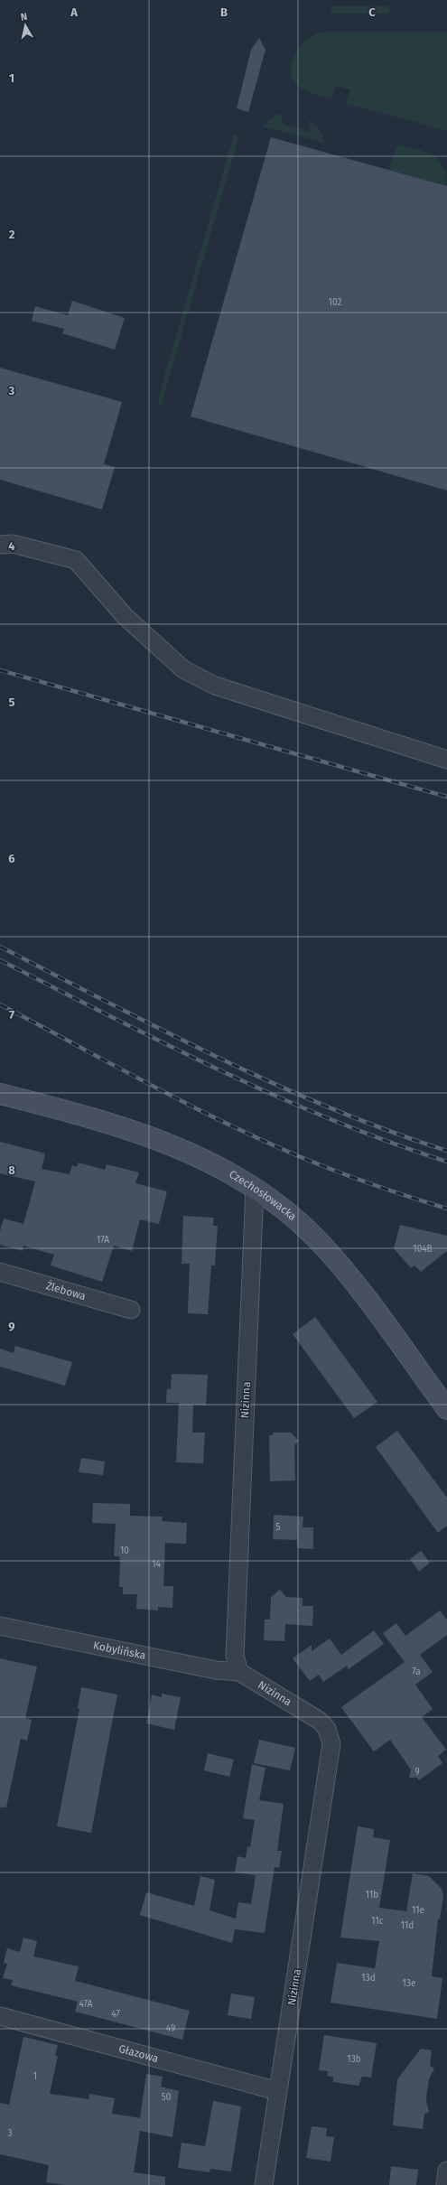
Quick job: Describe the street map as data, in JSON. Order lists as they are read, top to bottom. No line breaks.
{"streets":{"street":["Czechosłowacka","Żlebowa","Nizinna","Kobylińska","Głazowa"]},"crossings":[["Czechosłowacka","Nizinna"],["Nizinna","Kobylińska"],["Nizinna","Głazowa"]],"house_numbers":["102","17A","104B","5","10","14","7a","9","11b","11e","11c","11d","13d","13e","47A","47","49","13b","1","50","3"],"north":"top","grid":{"columns":["A","B","C"],"rows":["1","2","3","4","5","6","7","8","9"]}}
